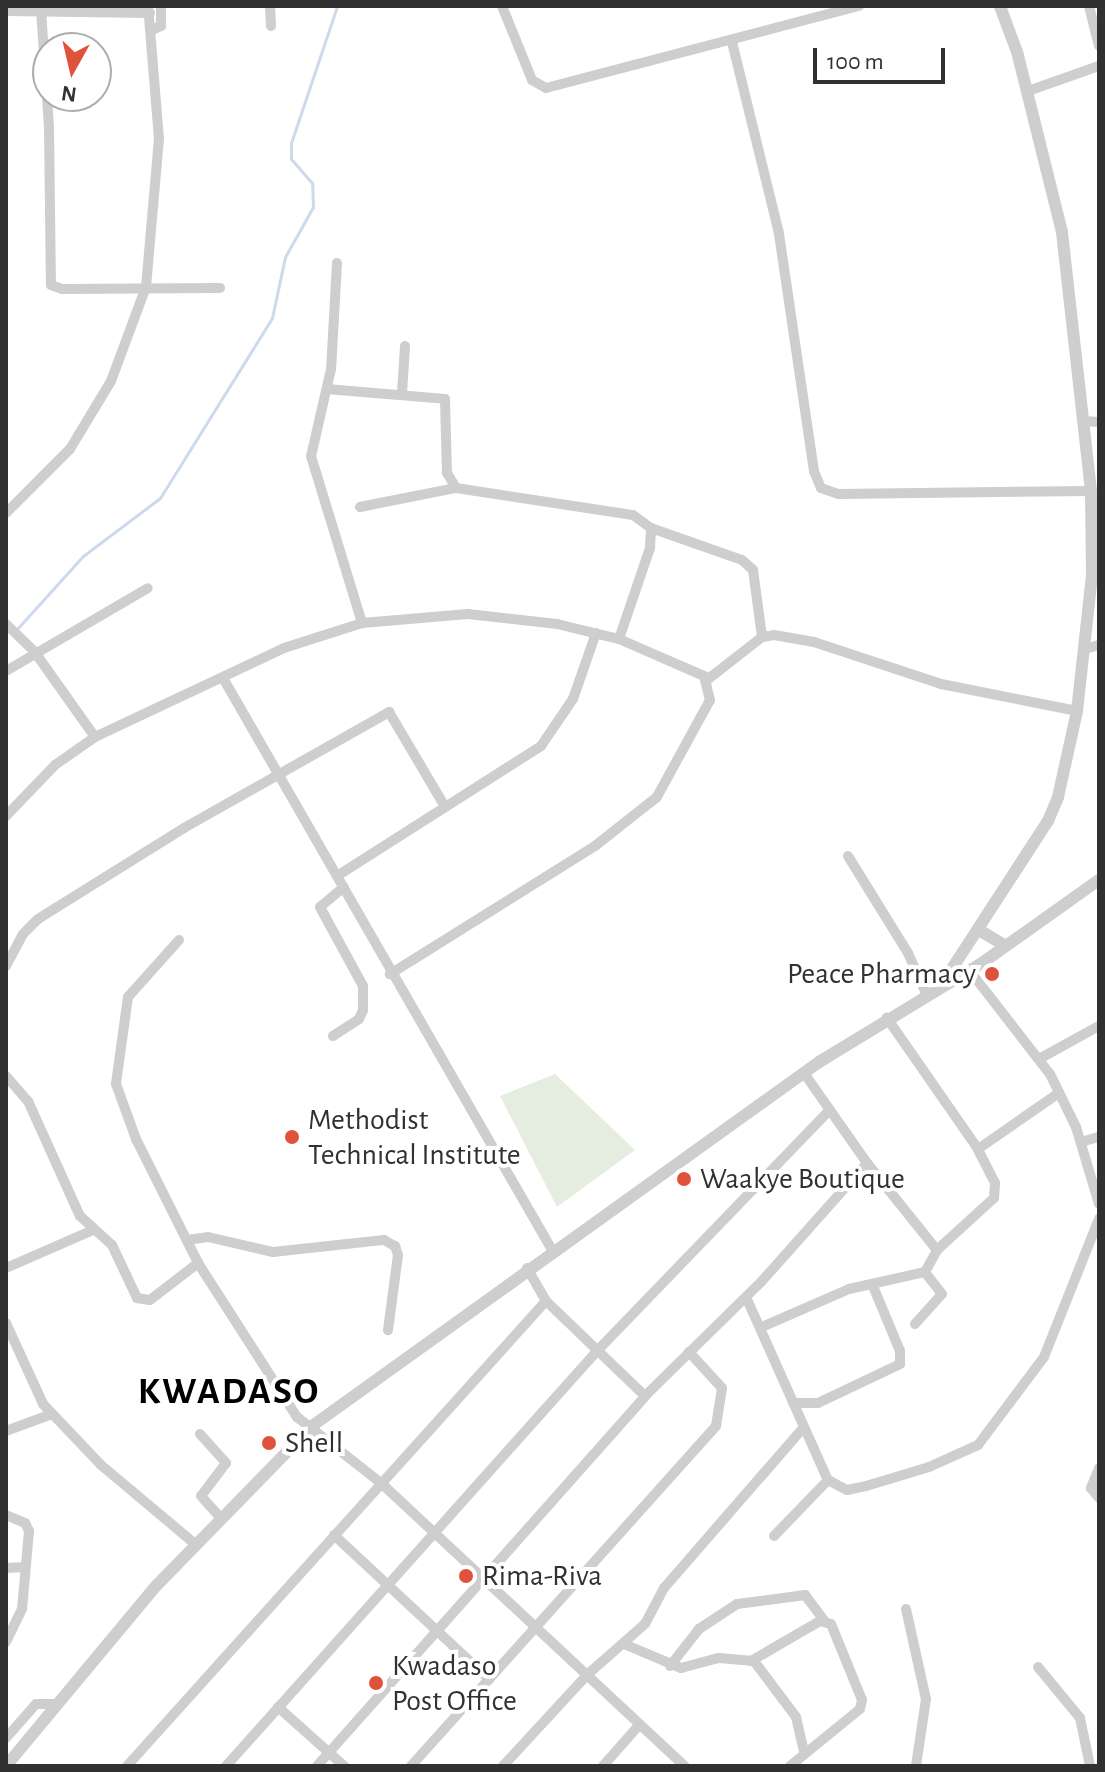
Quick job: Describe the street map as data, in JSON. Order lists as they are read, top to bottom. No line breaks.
{"districts":["KWADASO"],"places":["Peace Pharmacy","Methodist Technical Institute","Waakye Boutique","Shell","Rima-Riva","Kwadaso Post Office"],"scale_bar":"100 m","north":"bottom"}
